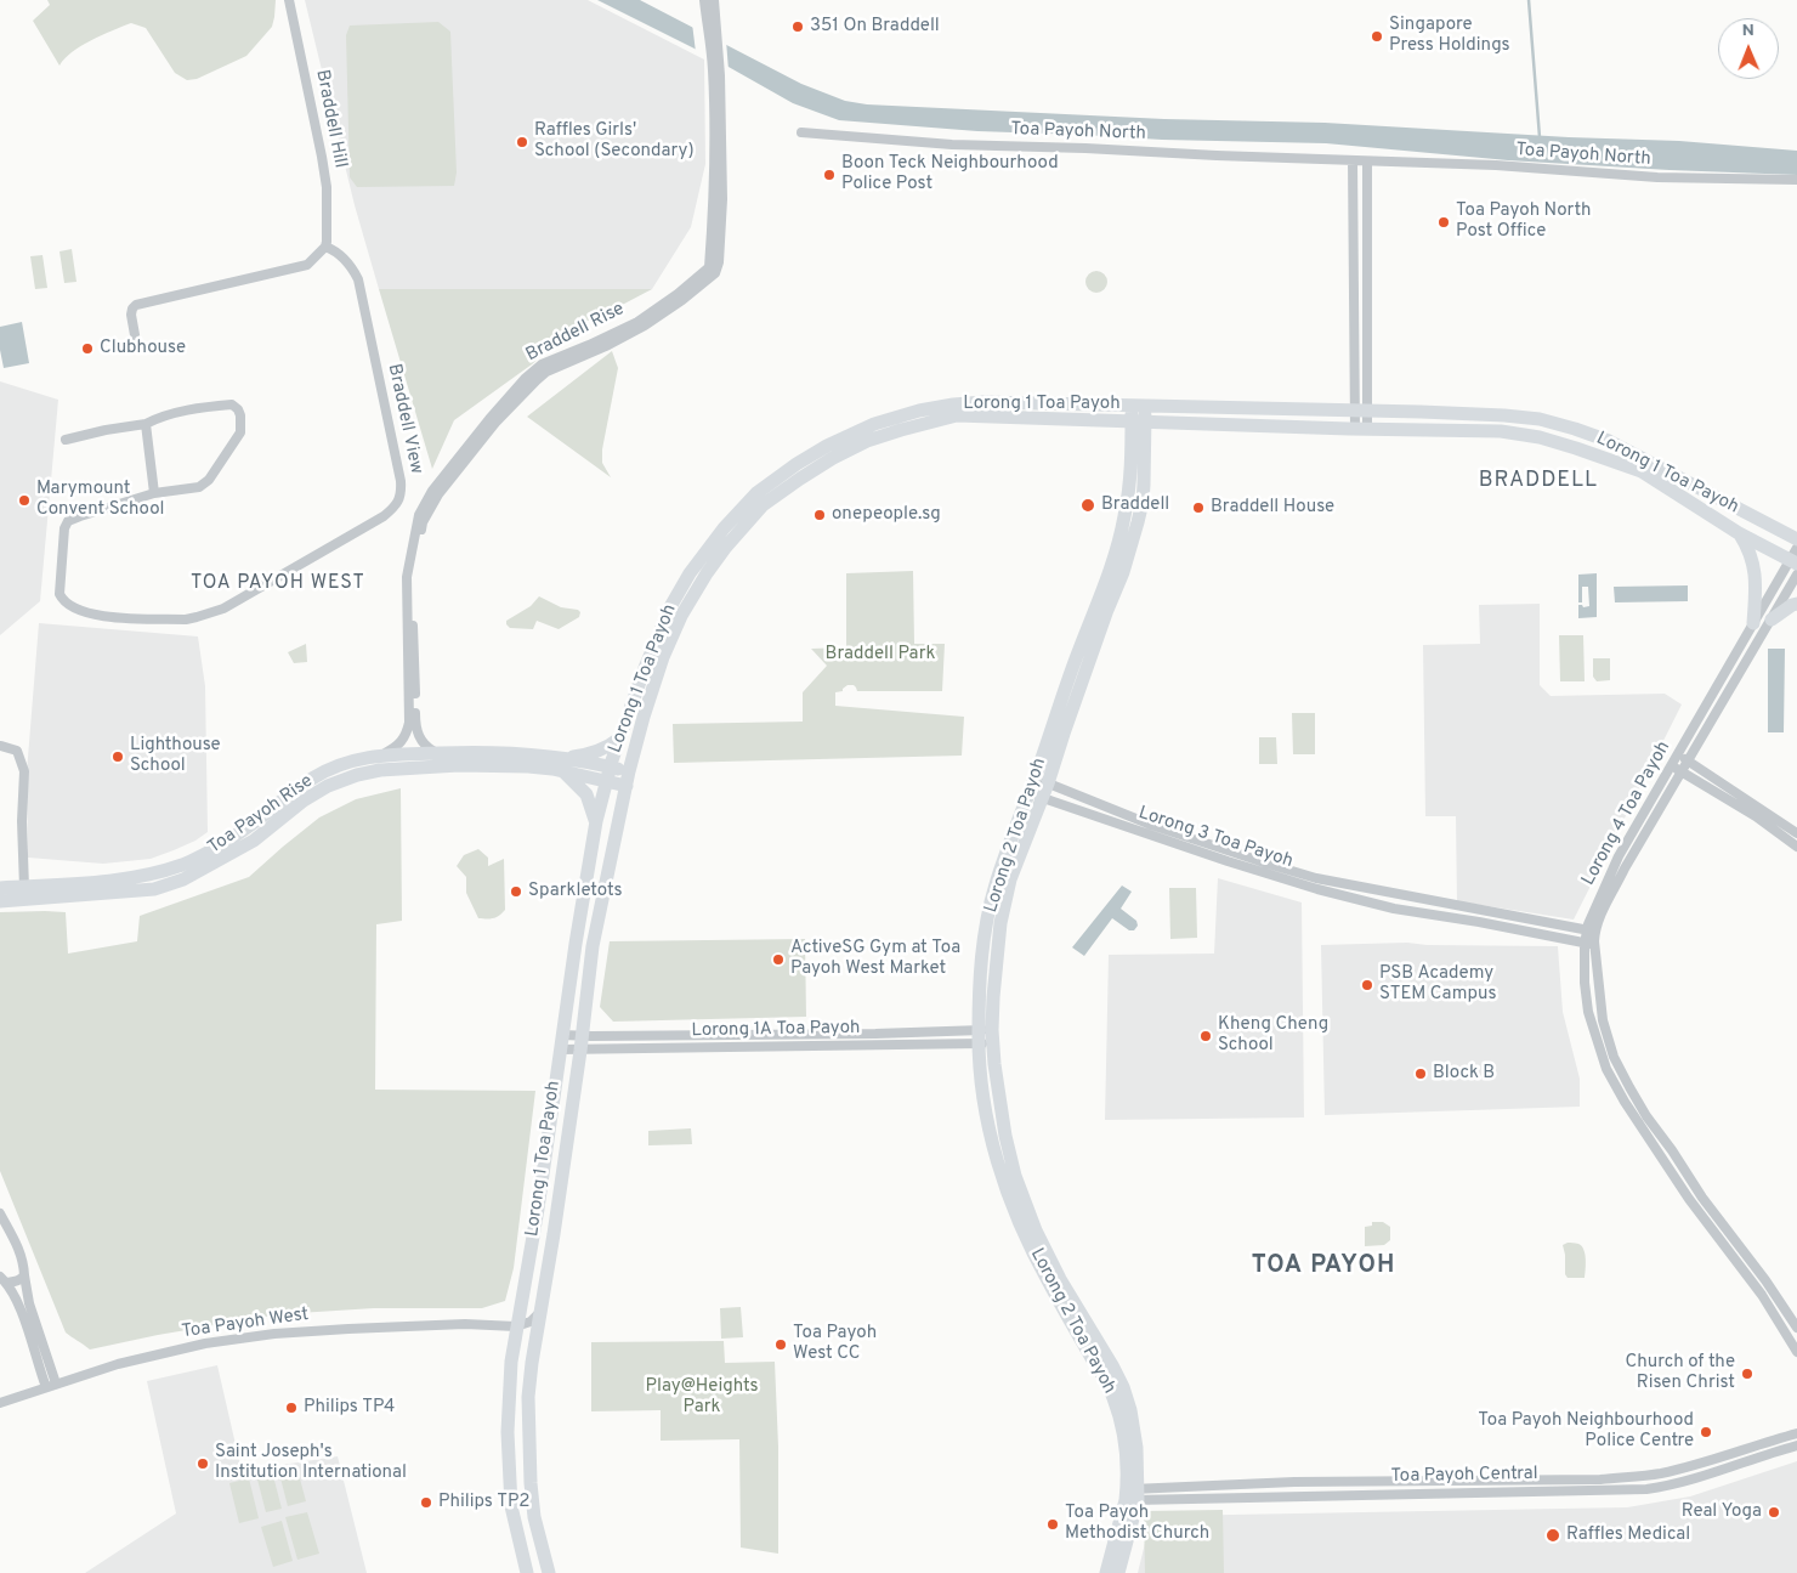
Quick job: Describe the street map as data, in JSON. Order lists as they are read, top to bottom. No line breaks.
{"streets":{"main road":["Lorong 1 Toa Payoh","Toa Payoh Rise","Lorong 2 Toa Payoh"],"street":["Braddell Hill","Toa Payoh North","Braddell Rise","Braddell View","Lorong 4 Toa Payoh","Lorong 3 Toa Payoh","Lorong 1A Toa Payoh","Toa Payoh West","Toa Payoh Central"]},"crossings":[["Braddell Hill","Braddell View"],["Braddell Rise","Toa Payoh Rise"],["Lorong 1 Toa Payoh","Lorong 4 Toa Payoh"],["Lorong 1 Toa Payoh","Toa Payoh Rise"],["Lorong 1 Toa Payoh","Lorong 2 Toa Payoh"],["Lorong 1 Toa Payoh","Lorong 1A Toa Payoh"],["Lorong 1 Toa Payoh","Toa Payoh West"],["Lorong 4 Toa Payoh","Lorong 3 Toa Payoh"],["Lorong 2 Toa Payoh","Lorong 3 Toa Payoh"],["Lorong 2 Toa Payoh","Lorong 1A Toa Payoh"],["Lorong 2 Toa Payoh","Toa Payoh Central"]],"districts":["BRADDELL","TOA PAYOH WEST","TOA PAYOH"],"parks":["Braddell Park","Play@Heights Park"],"places":["351 On Braddell","Singapore Press Holdings","Raffles Girls' School (Secondary)","Boon Teck Neighbourhood Police Post","Toa Payoh North Post Office","Clubhouse","Marymount Convent School","Braddell","Braddell House","onepeople.sg","Lighthouse School","Sparkletots","ActiveSG Gym at Toa Payoh West Market","PSB Academy STEM Campus","Kheng Cheng School","Block B","Toa Payoh West CC","Church of the Risen Christ","Philips TP4","Toa Payoh Neighbourhood Police Centre","Saint Joseph's Institution International","Philips TP2","Real Yoga","Toa Payoh Methodist Church","Raffles Medical"],"north":"top"}
